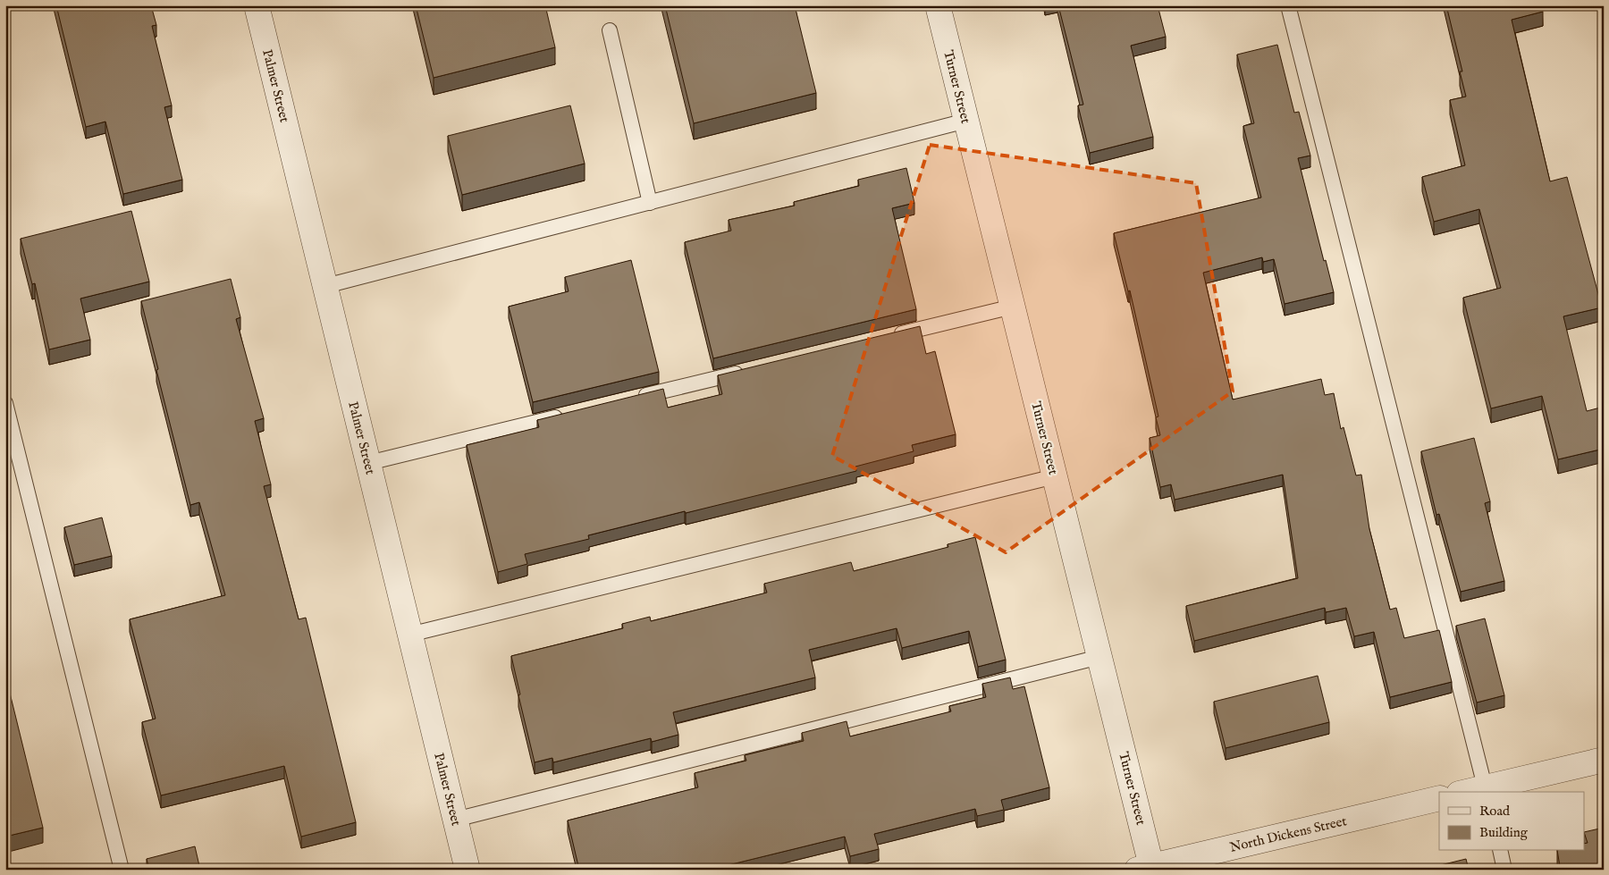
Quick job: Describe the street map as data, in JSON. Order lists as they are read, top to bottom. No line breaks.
{"streets":{"street":["Palmer Street","Turner Street","North Dickens Street"]},"crossings":[["Turner Street","North Dickens Street"]],"legend":["Road","Building"]}
